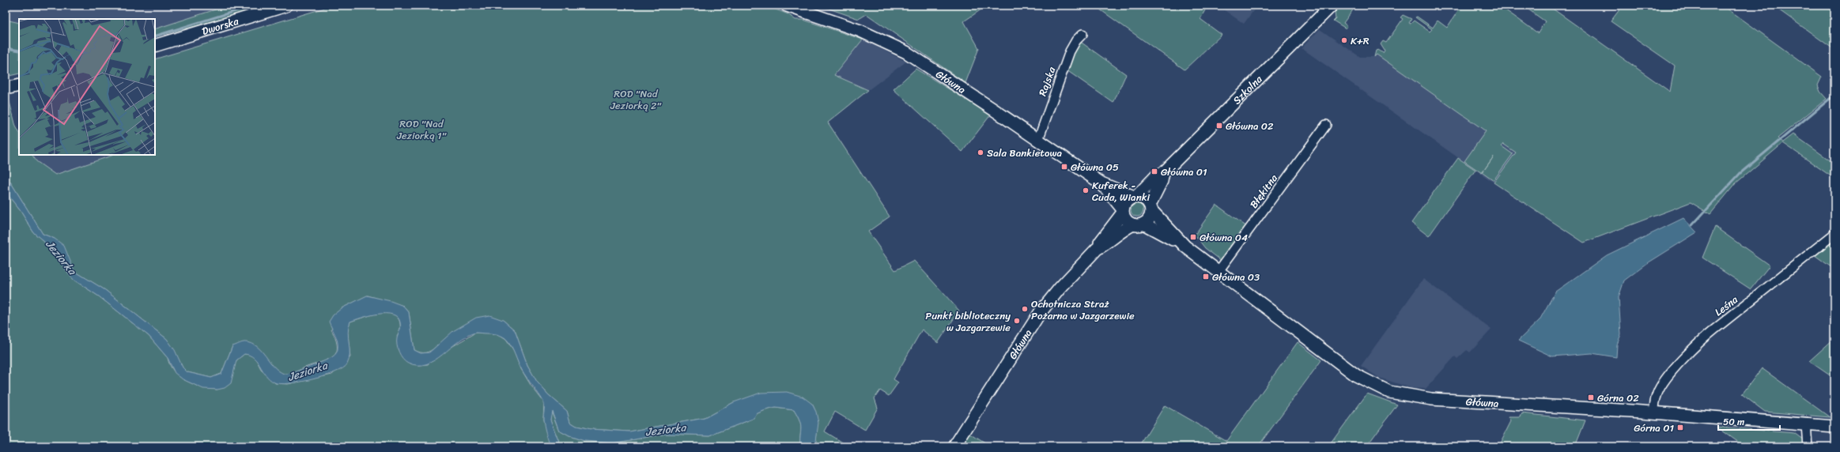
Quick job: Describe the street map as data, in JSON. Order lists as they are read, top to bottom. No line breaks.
{"streets":{"main road":["Dworska","Główna","Szkolna"],"street":["Rajska","Błękitna","Leśna"]},"crossings":[["Główna","Rajska"],["Główna","Szkolna"],["Główna","Błękitna"],["Główna","Leśna"]],"water":["Jeziorka"],"parks":["ROD \"Nad Jeziorką 2\"","ROD \"Nad Jeziorką 1\""],"places":{"other":["K+R","Sala Bankietowa","Kuferek - Cuda, Wianki","Ochotnicza Straż Pożarna w Jazgarzewie","Punkt biblioteczny w Jazgarzewie"],"transit":["Główna 02","Główna 05","Główna 01","Główna 04","Główna 03","Górna 02","Górna 01"]},"scale_bar":"50 m"}
